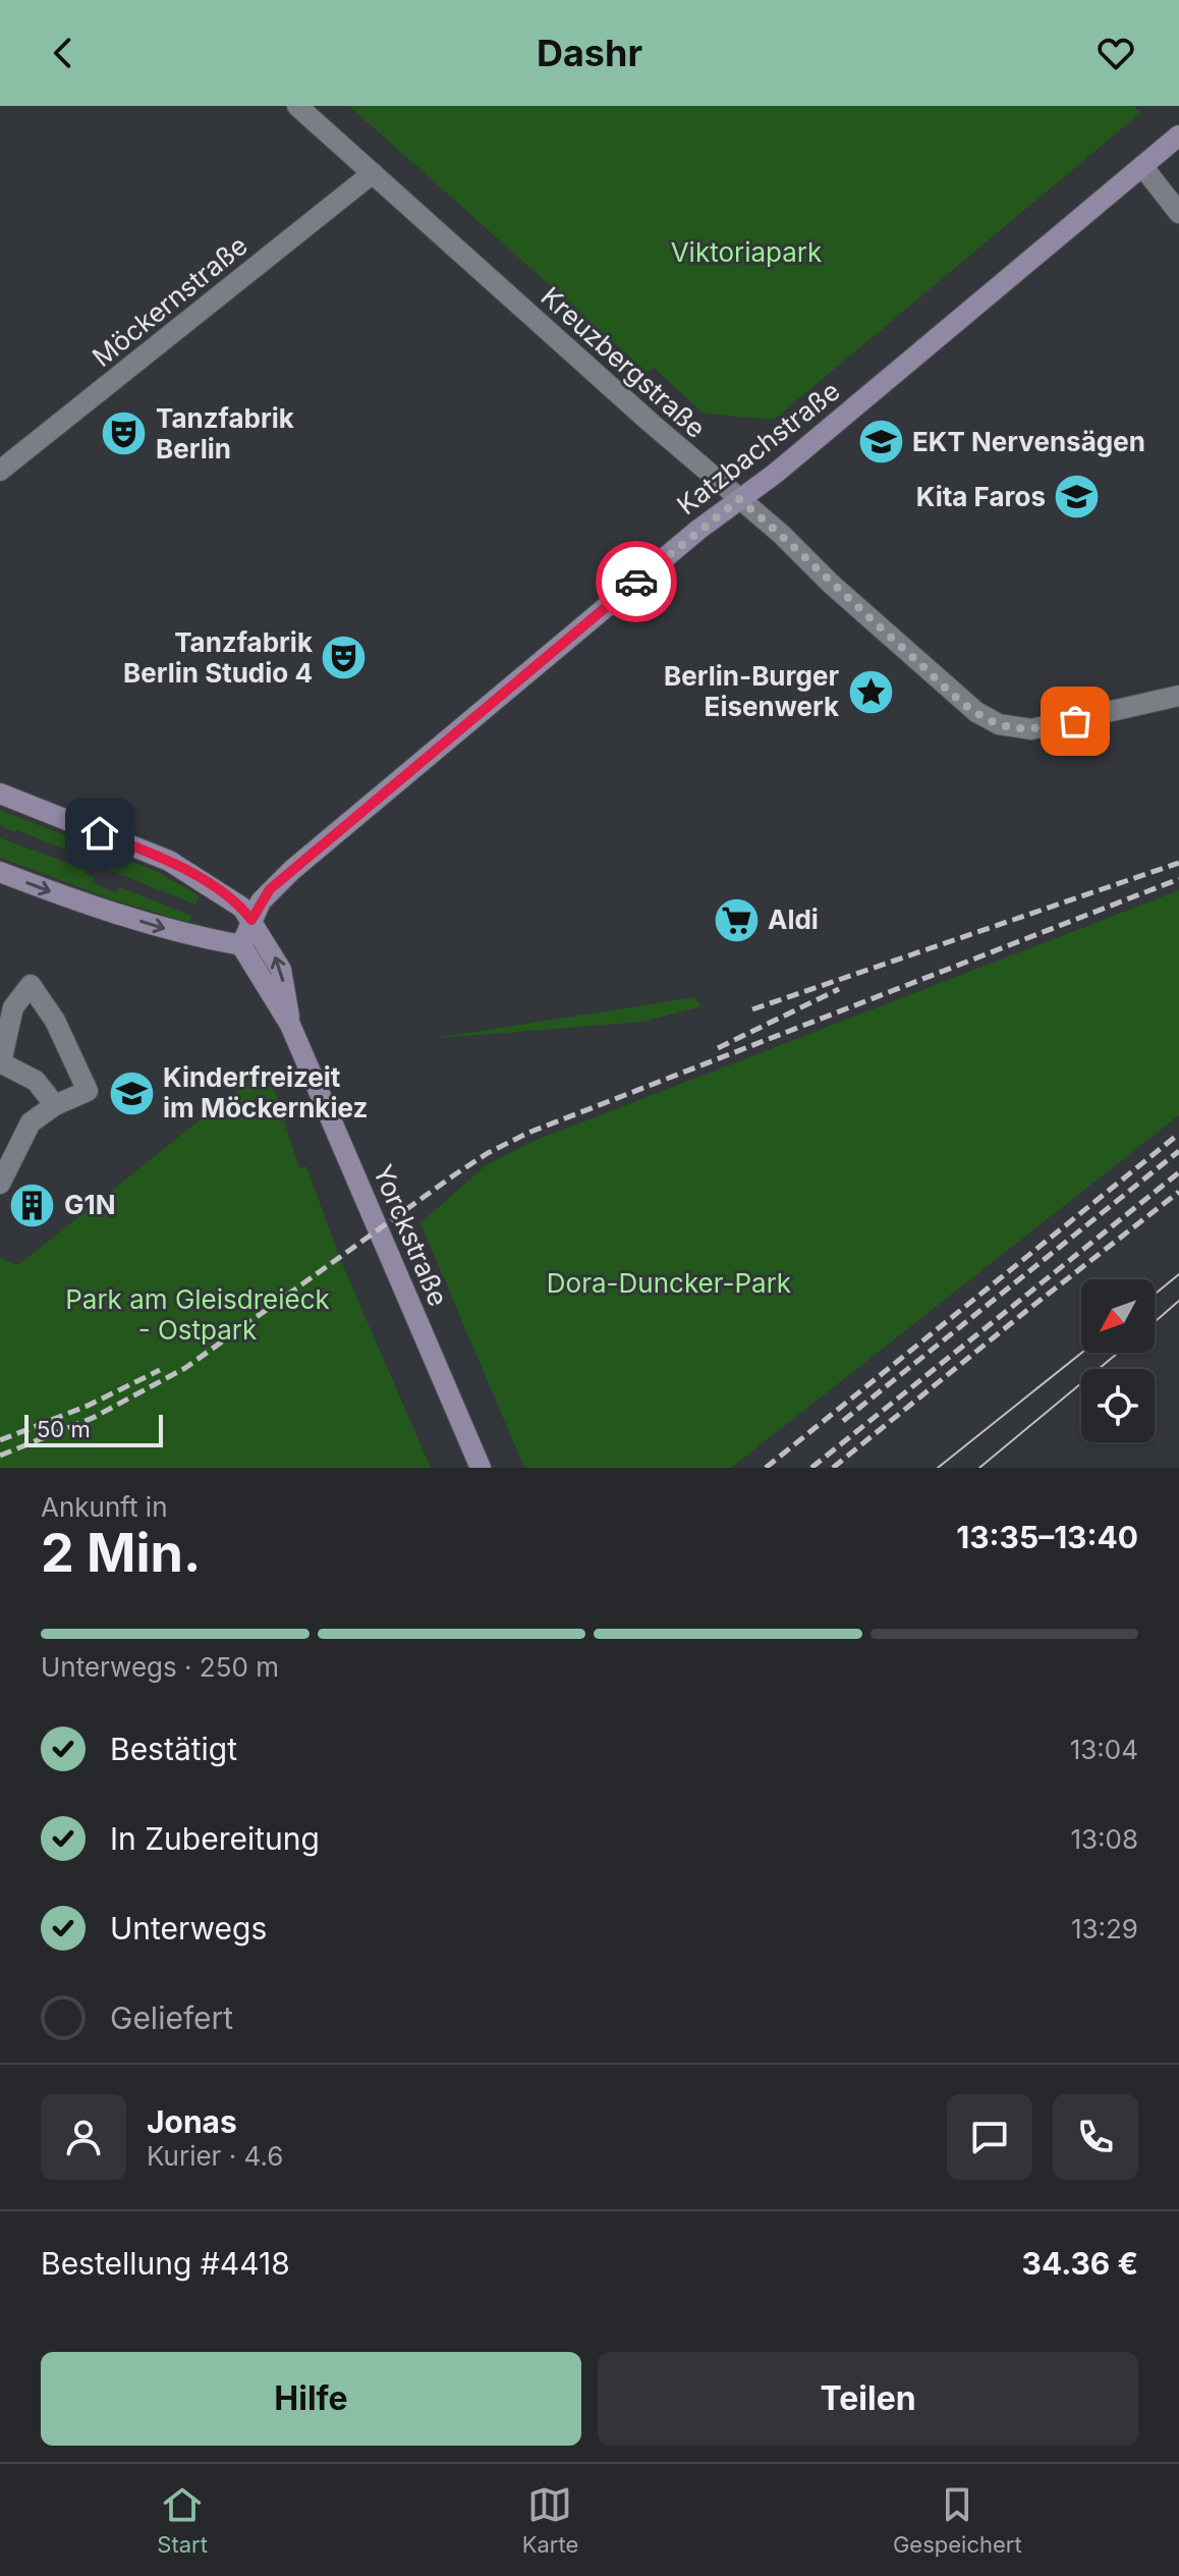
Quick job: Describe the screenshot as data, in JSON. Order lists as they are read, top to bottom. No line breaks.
{"streets":{"main road":["Katzbachstraße","Yorckstraße"],"street":["Möckernstraße","Kreuzbergstraße"]},"crossings":[["Möckernstraße","Kreuzbergstraße"],["Kreuzbergstraße","Katzbachstraße"],["Katzbachstraße","Yorckstraße"]],"parks":["Viktoriapark","Dora-Duncker-Park","Park am Gleisdreieck - Ostpark"],"places":{"theatre":["Tanzfabrik Berlin","Tanzfabrik Berlin Studio 4"],"school or university":["EKT Nervensägen","Kita Faros","Kinderfreizeit im Möckernkiez"],"place":["Berlin-Burger Eisenwerk"],"supermarket":["Aldi"],"building":["G1N"]},"scale_bar":"50 m","north":"bottom left","page":{"header":"Dashr","scale":"50 m","heading":["2 Min.","Ankunft in","13:35–13:40"],"panel":["Jonas","Kurier · 4.6","Bestellung #4418","34.36 €"],"bar":"Unterwegs · 250 m","list":[["Bestätigt","13:04"],["In Zubereitung","13:08"],["Unterwegs","13:29"],"Geliefert"],"buttons":["Hilfe","Teilen"],"tabs":["Start","Karte","Gespeichert"]}}
